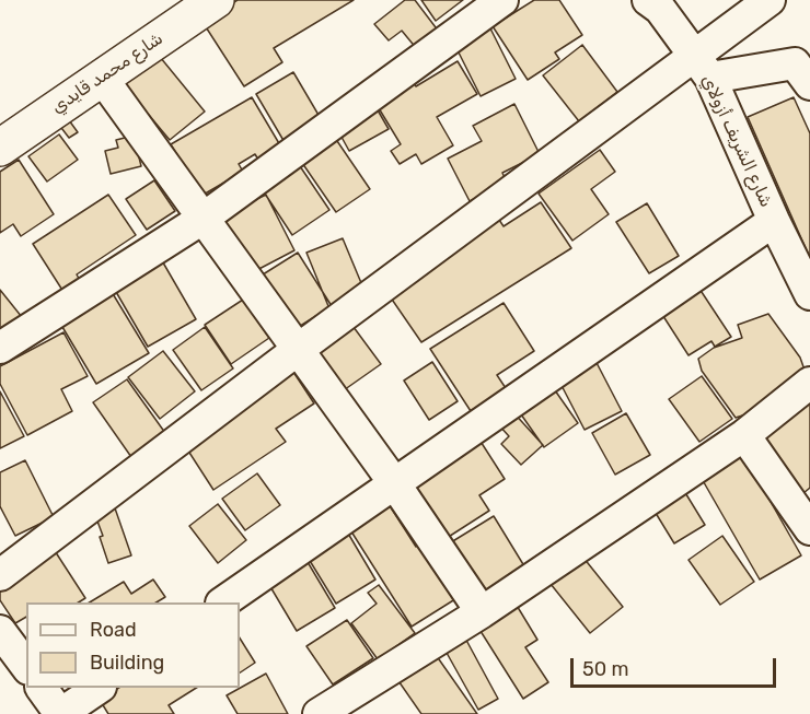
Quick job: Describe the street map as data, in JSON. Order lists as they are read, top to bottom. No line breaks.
{"streets":{"main road":["شارع محمد قايدي"],"street":["شارع الشريف أزولاي"]},"legend":["Road","Building"],"scale_bar":"50 m"}
